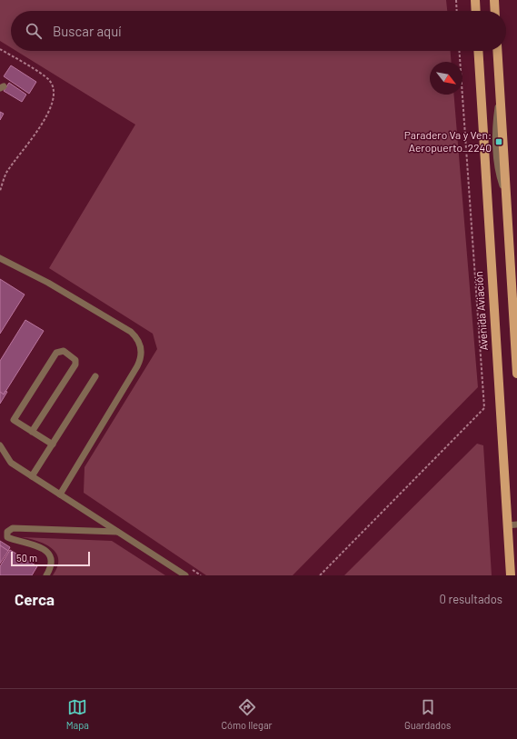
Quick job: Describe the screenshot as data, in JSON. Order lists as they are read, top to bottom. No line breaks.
{"streets":{"main road":["Avenida Aviación"]},"places":{"transit":["Paradero Va y Ven: Aeropuerto_2240"]},"scale_bar":"50 m","north":"bottom right","page":{"search":"Buscar aquí","scale":"50 m","heading":["Cerca","0 resultados"],"nav":["Mapa","Cómo llegar","Guardados"]}}
